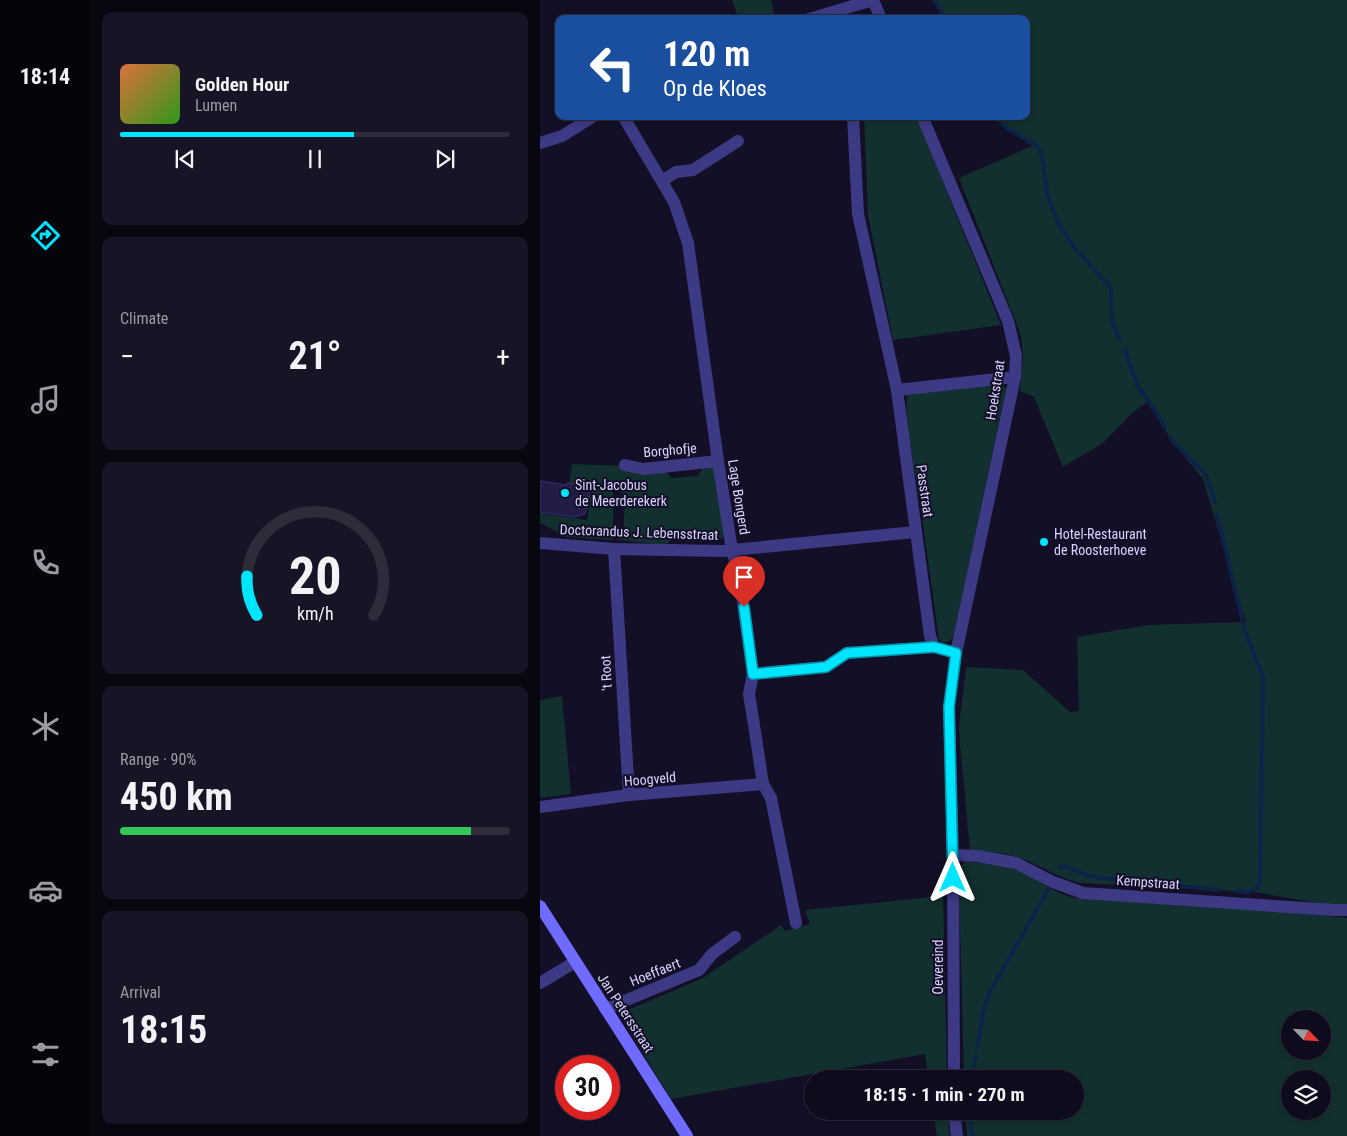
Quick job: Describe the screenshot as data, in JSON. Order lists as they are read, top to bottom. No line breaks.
{"streets":{"street":["Hoekstraat","Borghofje","Passtraat","Lage Bongerd","Doctorandus J. Lebensstraat","'t Root","Hoogveld","Kempstraat","Oevereind","Hoeffaert","Jan Petersstraat"]},"crossings":[["Borghofje","Lage Bongerd"],["Passtraat","Doctorandus J. Lebensstraat"],["Lage Bongerd","Doctorandus J. Lebensstraat"],["Lage Bongerd","Hoogveld"],["Doctorandus J. Lebensstraat","'t Root"],["'t Root","Hoogveld"],["Kempstraat","Oevereind"],["Hoeffaert","Jan Petersstraat"]],"places":["Sint-Jacobus de Meerderekerk","Hotel-Restaurant de Roosterhoeve"],"north":"bottom right","page":{"tabs":"18:14","turn":["120 m","Op de Kloes"],"song":["Golden Hour","Lumen"],"tile":["Climate",["Range · 90%","450 km"],["Arrival","18:15"]],"heat":["−","21°","+"],"limit":"30","trip":"18:15 · 1 min · 270 m","gauge":["20","km/h"]}}
